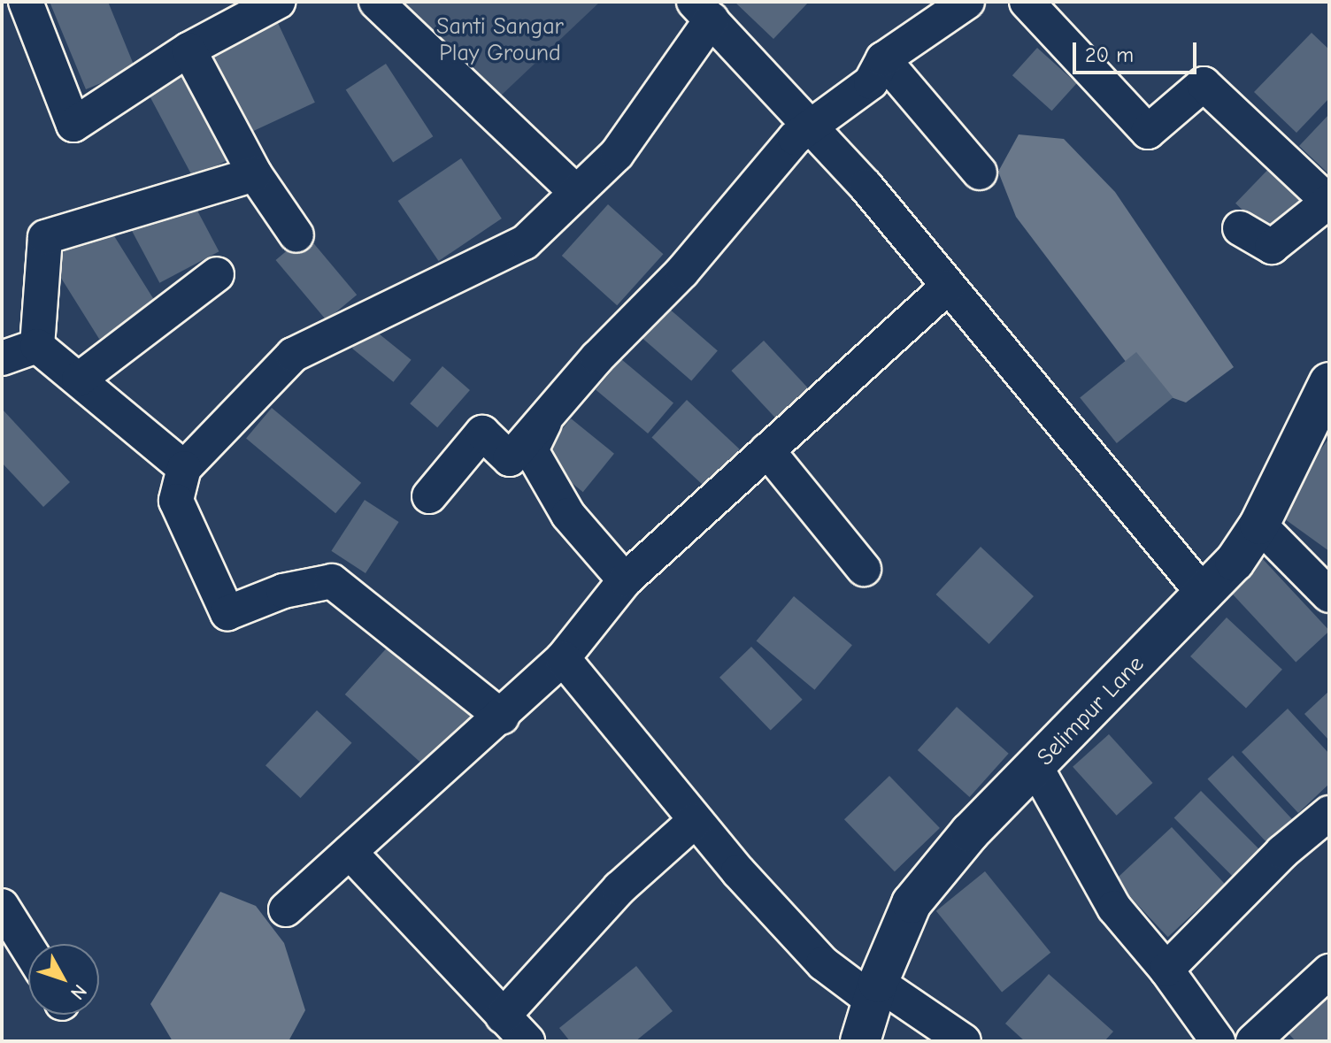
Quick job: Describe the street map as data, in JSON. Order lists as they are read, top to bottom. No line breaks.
{"streets":{"street":["Selimpur Lane"]},"parks":["Santi Sangar Play Ground"],"scale_bar":"20 m","north":"bottom right"}
